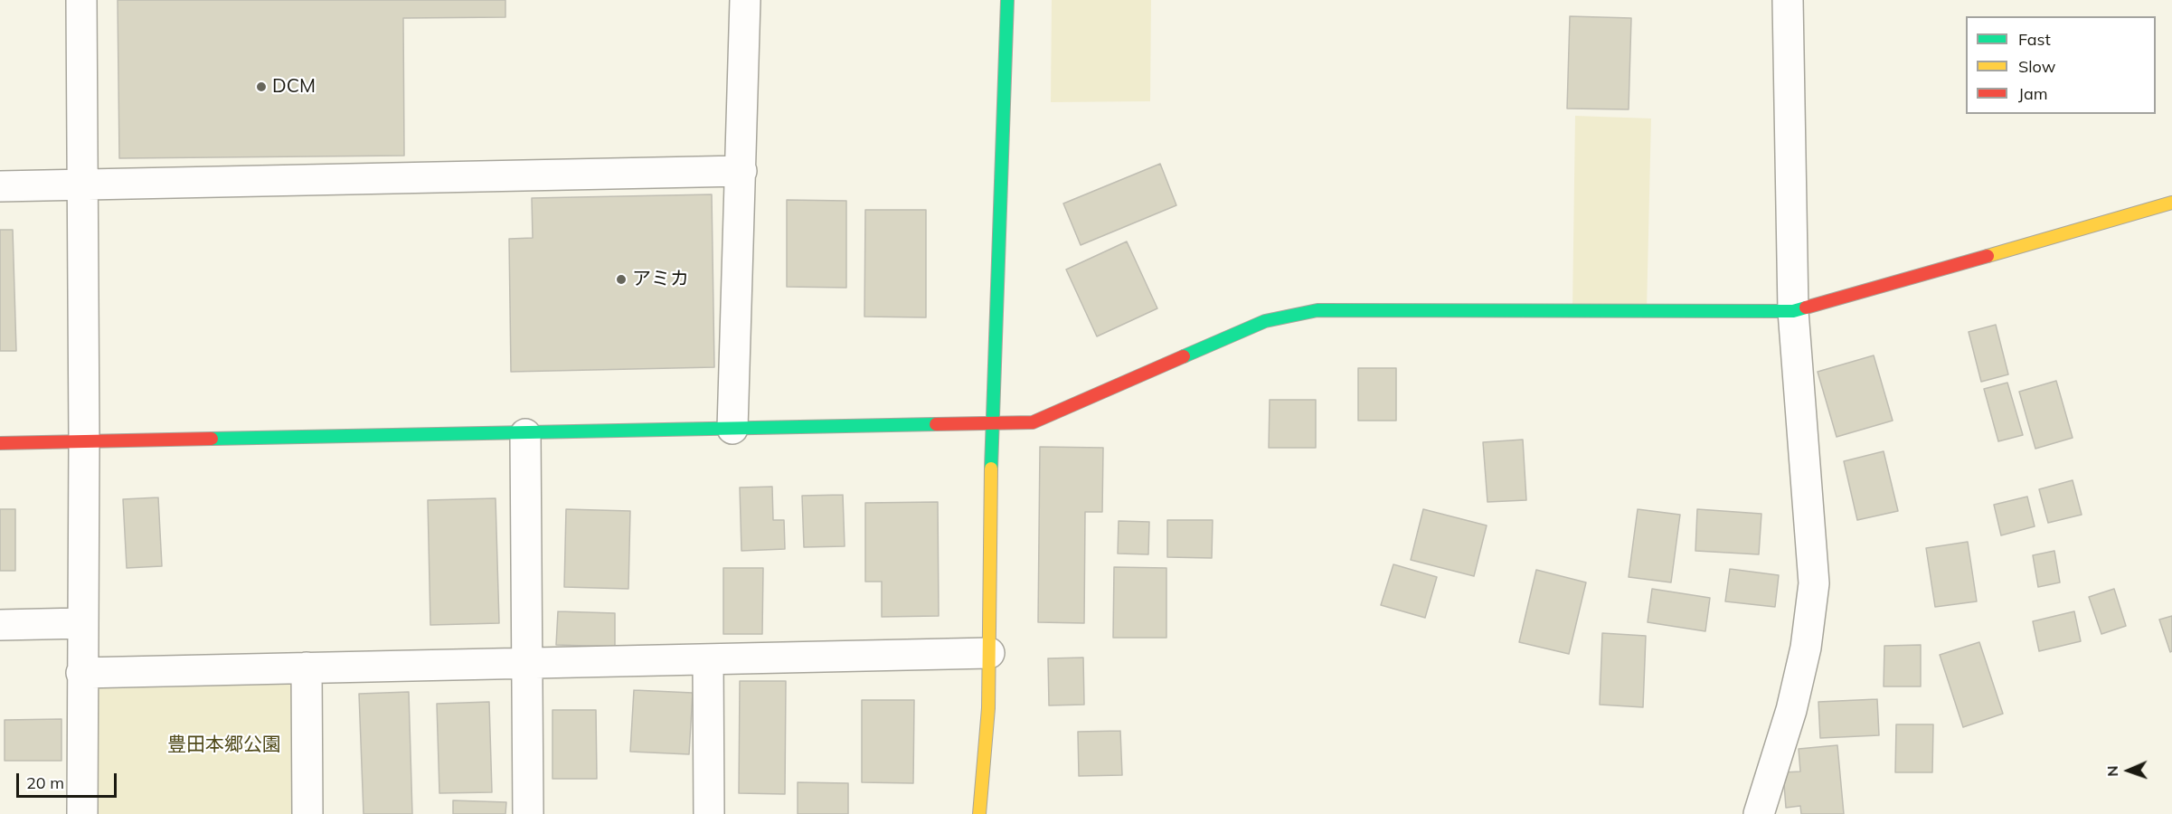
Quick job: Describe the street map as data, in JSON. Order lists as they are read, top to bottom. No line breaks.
{"parks":["豊田本郷公園"],"places":["DCM","アミカ"],"legend":["Fast","Slow","Jam"],"scale_bar":"20 m","north":"left"}
